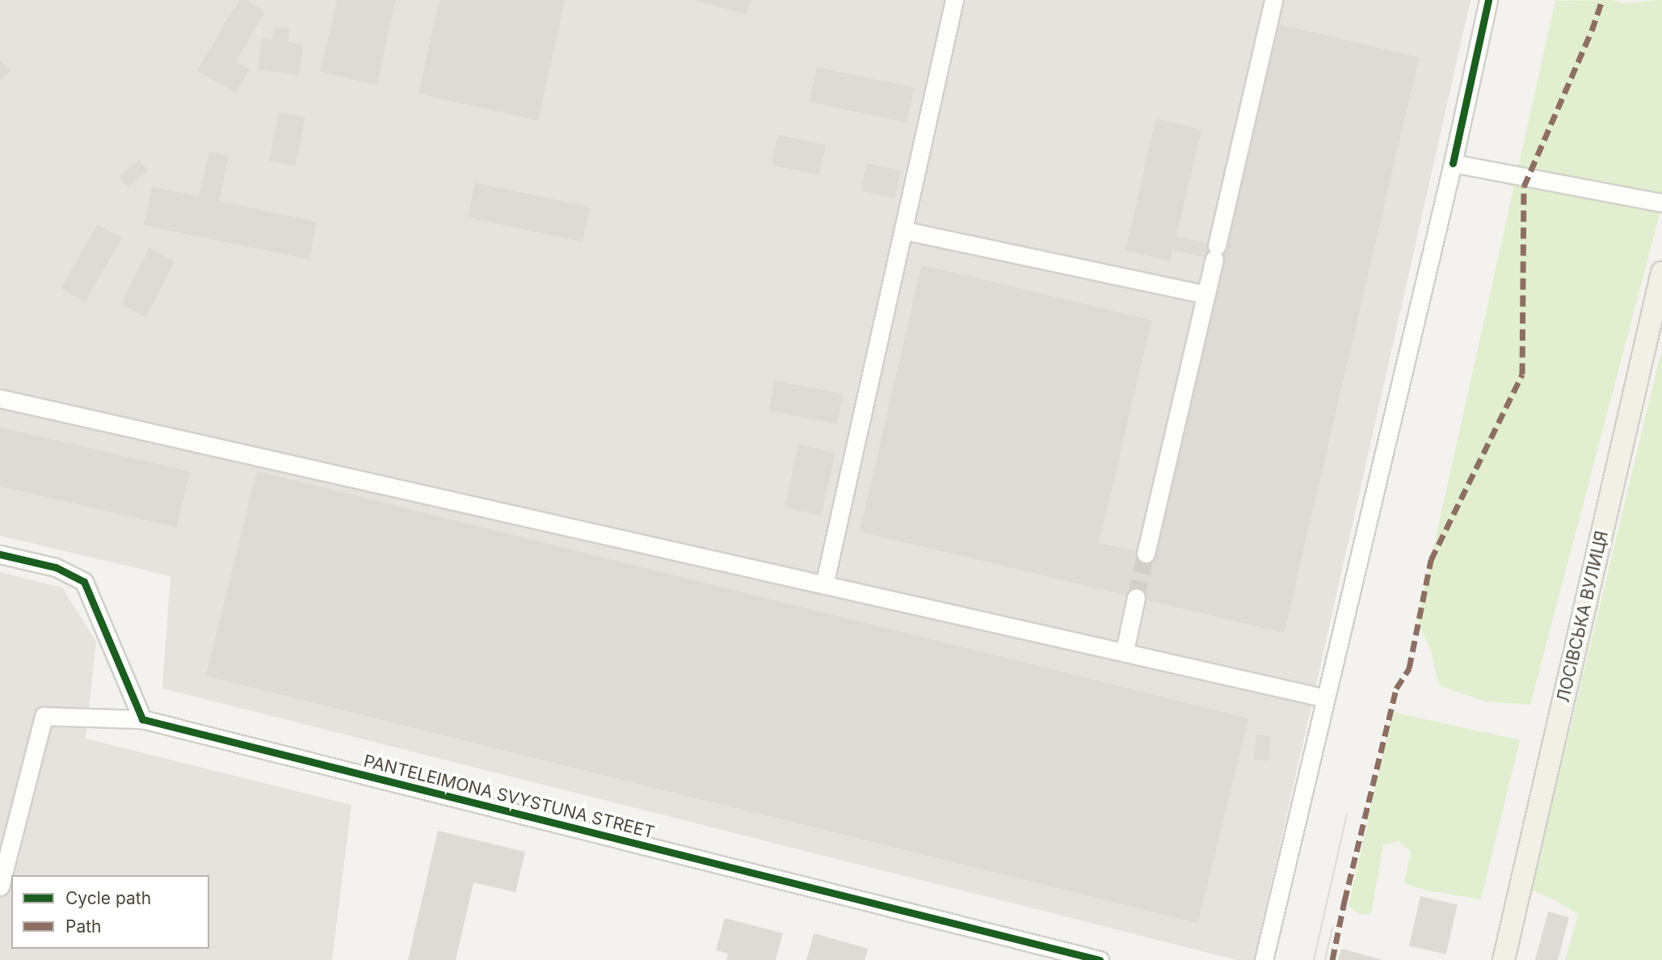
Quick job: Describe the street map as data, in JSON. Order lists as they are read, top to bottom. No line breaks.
{"streets":{"main road":["ЛОСІВСЬКА ВУЛИЦЯ"],"street":["PANTELEIMONA SVYSTUNA STREET"]},"legend":["Cycle path","Path"]}
